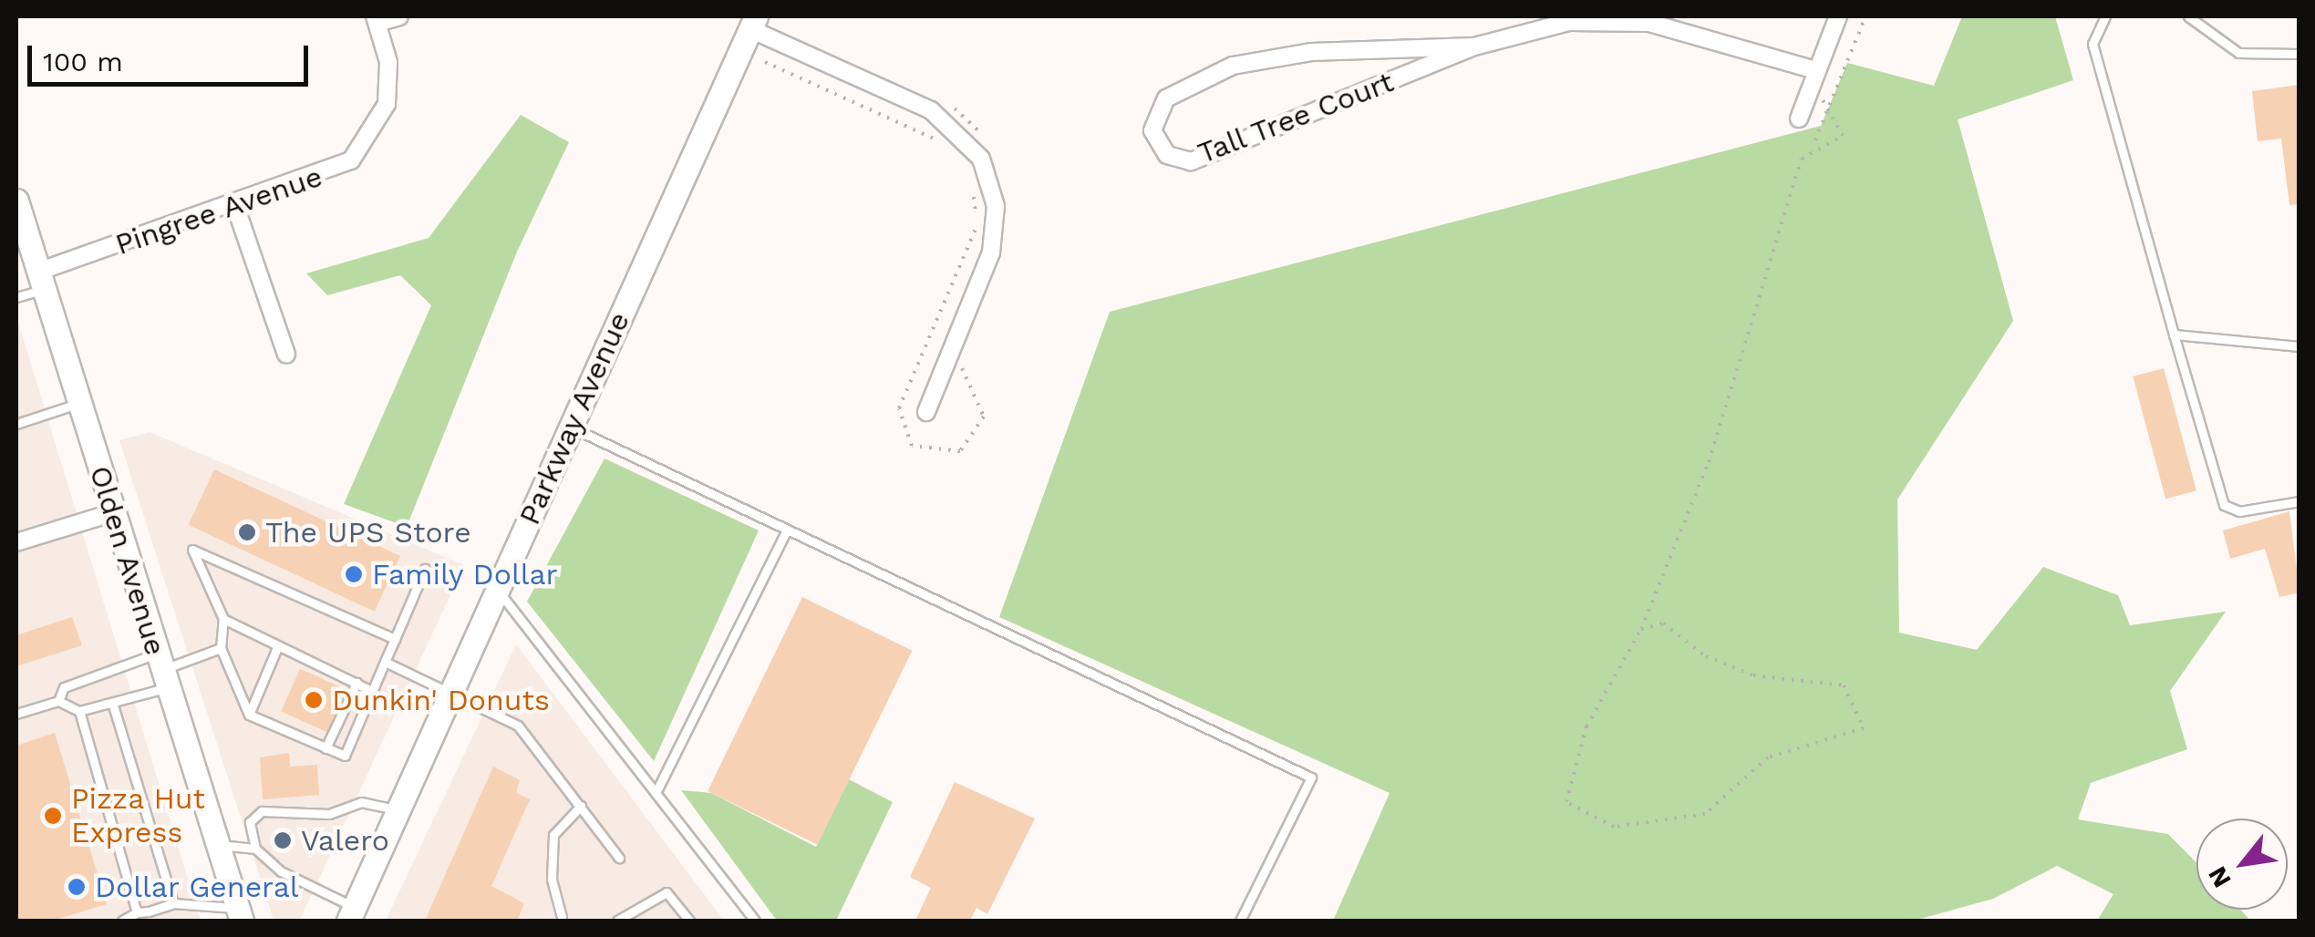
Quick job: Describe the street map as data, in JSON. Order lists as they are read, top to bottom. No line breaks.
{"streets":{"main road":["Parkway Avenue","Olden Avenue"],"street":["Tall Tree Court","Pingree Avenue"]},"crossings":[["Pingree Avenue","Olden Avenue"]],"places":["The UPS Store","Family Dollar","Dunkin' Donuts","Pizza Hut Express","Valero","Dollar General"],"scale_bar":"100 m","north":"bottom left"}
